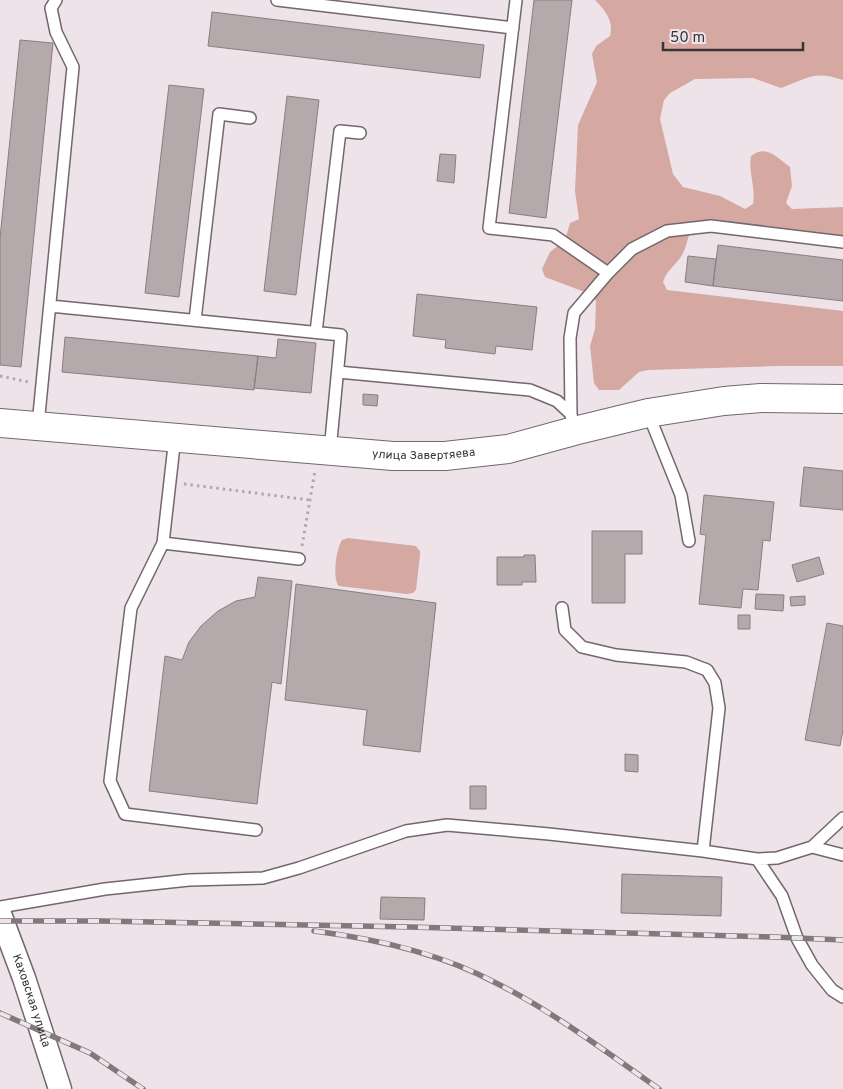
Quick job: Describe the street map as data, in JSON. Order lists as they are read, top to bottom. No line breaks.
{"streets":{"main road":["улица Завертяева"],"street":["Каховская улица"]},"scale_bar":"50 m"}
